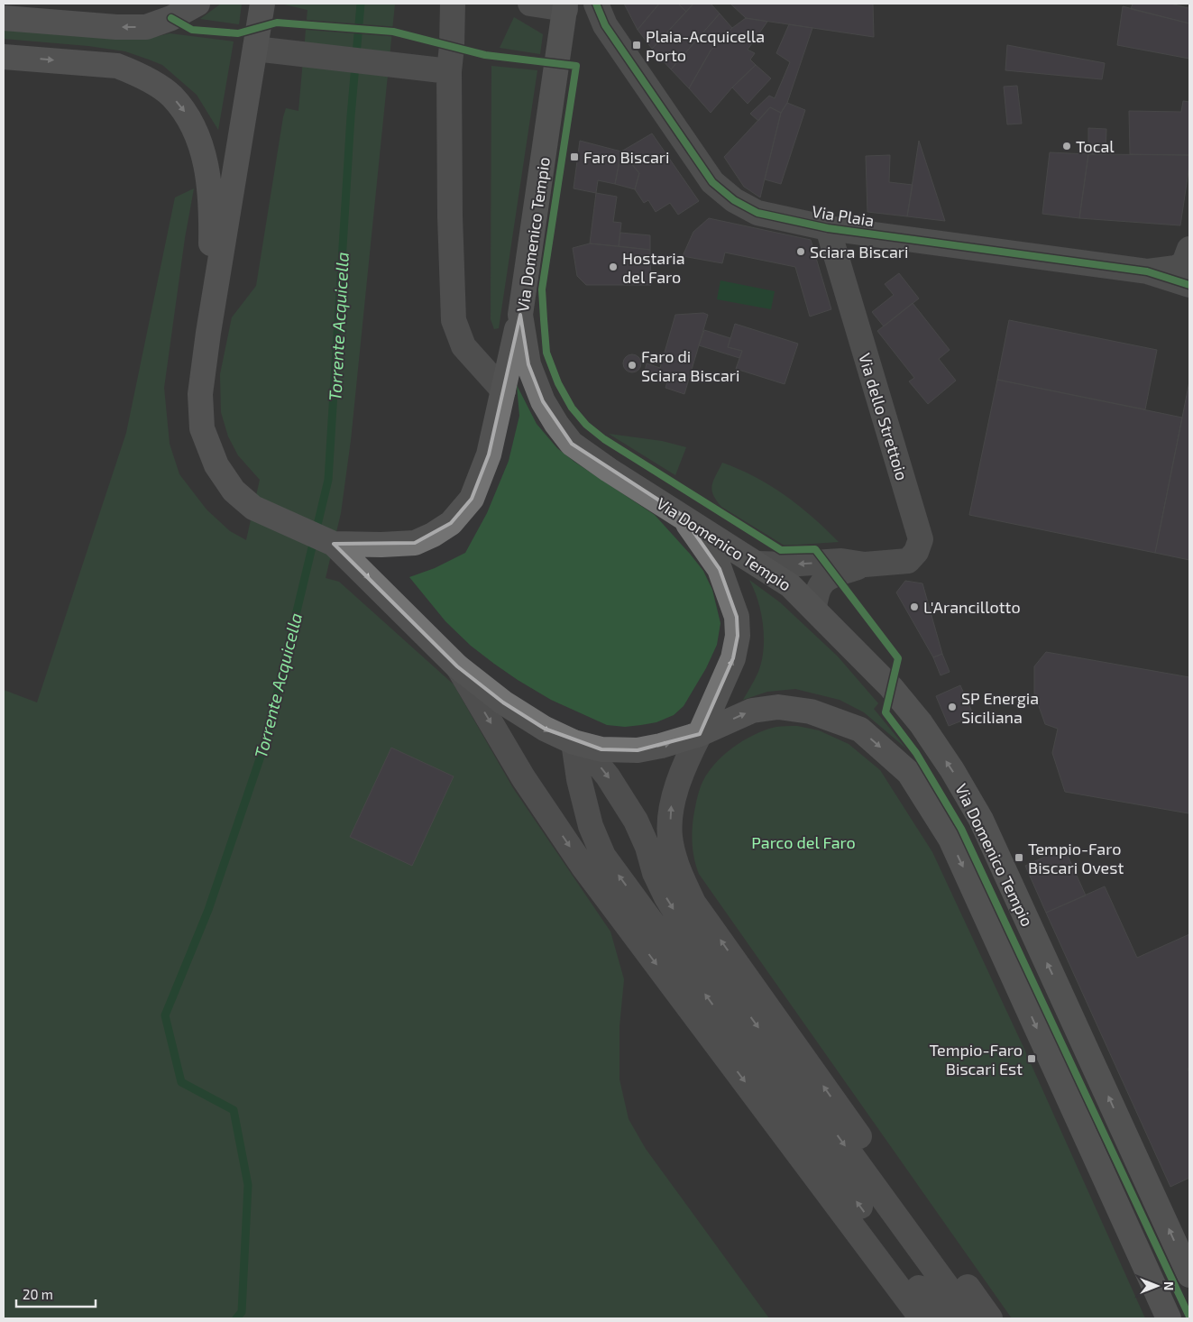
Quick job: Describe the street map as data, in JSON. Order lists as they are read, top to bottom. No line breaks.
{"streets":{"main road":["Via Domenico Tempio"],"street":["Via Plaia","Via dello Strettoio"]},"crossings":[["Via Plaia","Via dello Strettoio"]],"water":["Torrente Acquicella"],"parks":["Parco del Faro"],"places":{"transit":["Plaia-Acquicella Porto","Faro Biscari","Tempio-Faro Biscari Ovest","Tempio-Faro Biscari Est"],"other":["Tocal","Sciara Biscari","Hostaria del Faro","Faro di Sciara Biscari","L'Arancillotto","SP Energia Siciliana"]},"scale_bar":"20 m","north":"right"}
